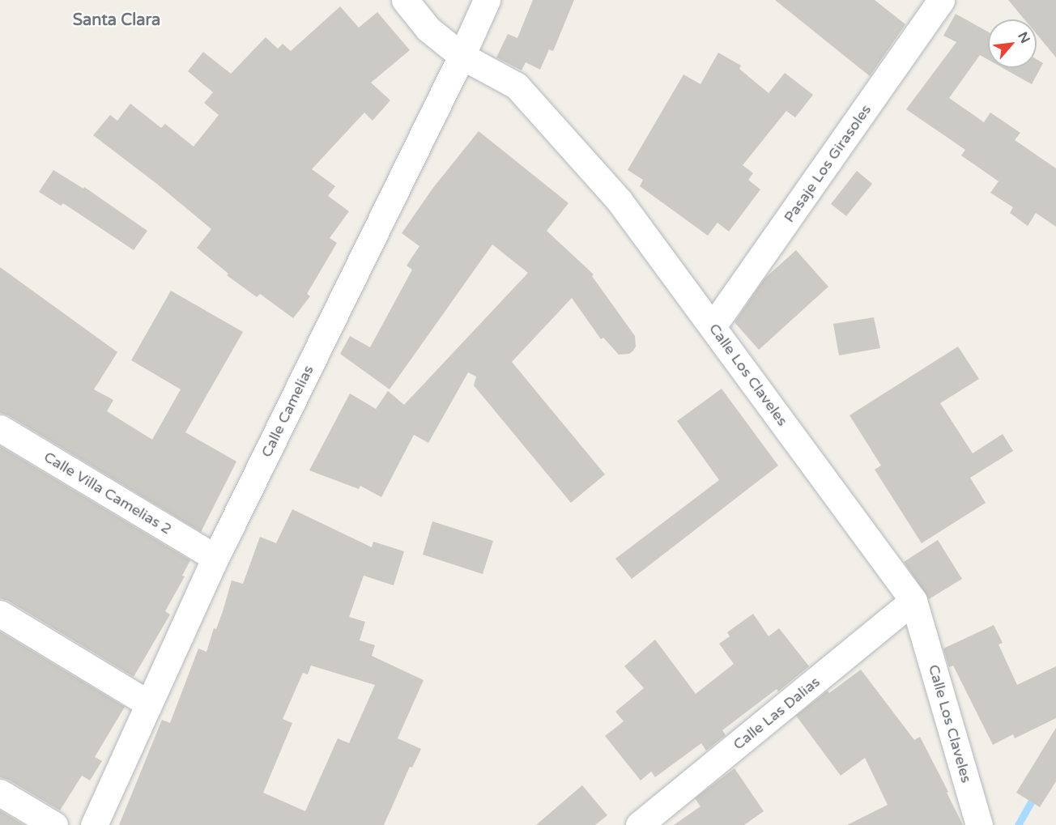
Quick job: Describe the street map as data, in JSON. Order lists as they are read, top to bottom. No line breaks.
{"streets":{"street":["Pasaje Los Girasoles","Calle Los Claveles","Calle Camelias","Calle Villa Camelias 2","Calle Las Dalias"]},"crossings":[["Pasaje Los Girasoles","Calle Los Claveles"],["Calle Los Claveles","Calle Camelias"],["Calle Los Claveles","Calle Las Dalias"],["Calle Camelias","Calle Villa Camelias 2"]],"districts":["Santa Clara"],"north":"top right"}
